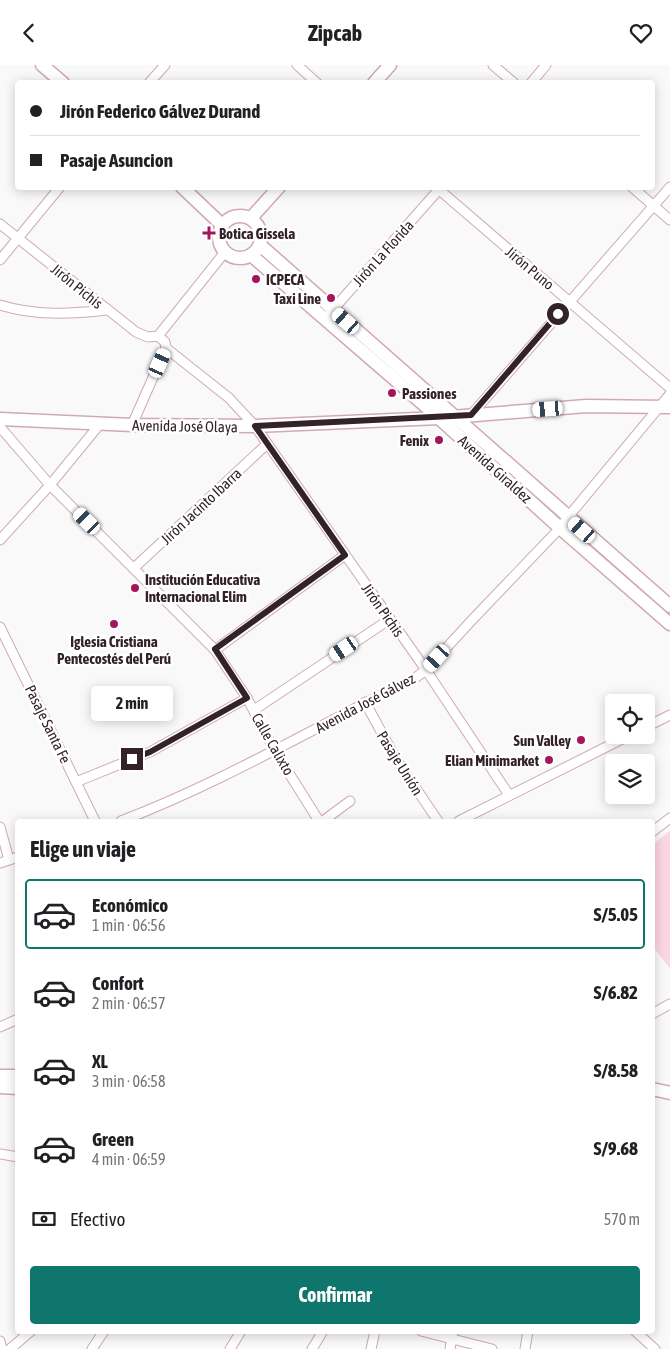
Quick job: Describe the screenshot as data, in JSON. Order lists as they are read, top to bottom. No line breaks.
{"streets":{"street":["Jirón La Florida","Jirón Puno","Jirón Pichis","Avenida José Olaya","Avenida Giraldez","Jirón Jacinto Ibarra","Avenida José Gálvez","Pasaje Santa Fe","Calle Calixto","Pasaje Unión"]},"crossings":[["Jirón La Florida","Avenida Giraldez"],["Jirón Pichis","Avenida José Olaya"],["Jirón Pichis","Jirón Jacinto Ibarra"],["Jirón Pichis","Avenida José Gálvez"],["Avenida José Olaya","Avenida Giraldez"],["Avenida José Olaya","Avenida José Gálvez"],["Avenida Giraldez","Avenida José Gálvez"],["Jirón Jacinto Ibarra","Calle Calixto"],["Avenida José Gálvez","Calle Calixto"],["Avenida José Gálvez","Pasaje Unión"]],"places":{"health":["Botica Gissela"],"other":["ICPECA","Taxi Line","Passiones","Fenix","Institución Educativa Internacional Elim","Iglesia Cristiana Pentecostés del Perú","Sun Valley","Elian Minimarket"]},"page":{"header":"Zipcab","banner":["Jirón Federico Gálvez Durand","Pasaje Asuncion"],"bubble":"2 min","heading":"Elige un viaje","list":[{"name":"Económico","note":"1 min · 06:56","value":"S/5.05"},{"name":"Confort","note":"2 min · 06:57","value":"S/6.82"},{"name":"XL","note":"3 min · 06:58","value":"S/8.58"},{"name":"Green","note":"4 min · 06:59","value":"S/9.68"}],"pay":["Efectivo","570 m"],"buttons":"Confirmar"}}
